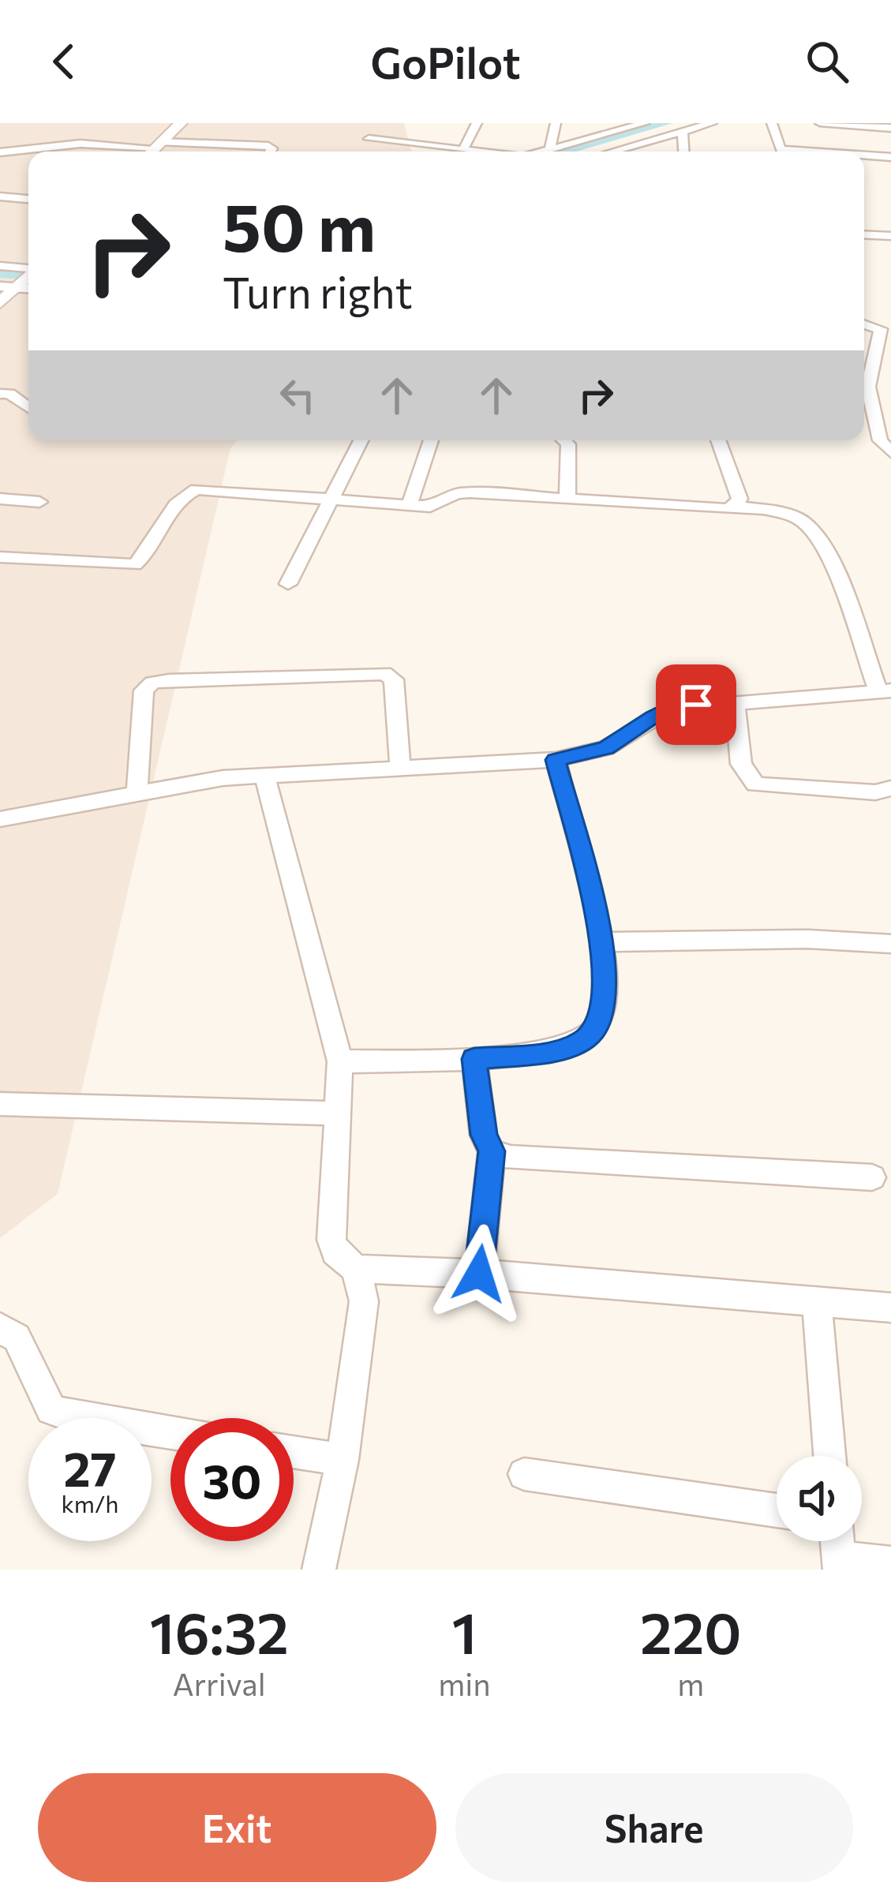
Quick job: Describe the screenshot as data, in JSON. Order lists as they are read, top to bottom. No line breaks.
{"page":{"header":"GoPilot","turn":["50 m","Turn right"],"speed":"27 km/h","limit":"30","eta":["16:32","Arrival","1","min","220","m"],"buttons":["Exit","Share"]}}
